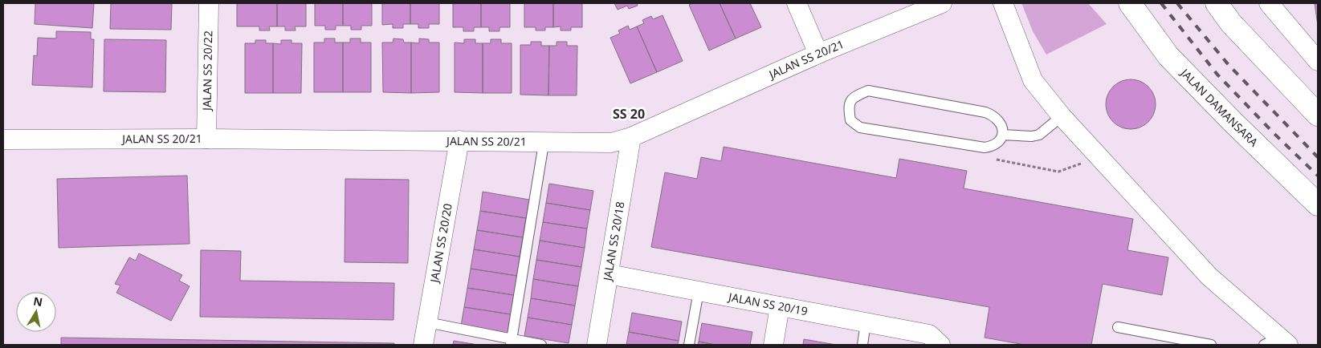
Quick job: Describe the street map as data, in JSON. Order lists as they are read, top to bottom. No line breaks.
{"streets":{"main road":["JALAN DAMANSARA"],"street":["JALAN SS 20/21","JALAN SS 20/22","JALAN SS 20/18","JALAN SS 20/20","JALAN SS 20/19"]},"crossings":[["JALAN SS 20/21","JALAN SS 20/22"],["JALAN SS 20/21","JALAN SS 20/18"],["JALAN SS 20/21","JALAN SS 20/20"],["JALAN SS 20/18","JALAN SS 20/19"]],"districts":["SS 20"],"north":"top"}
